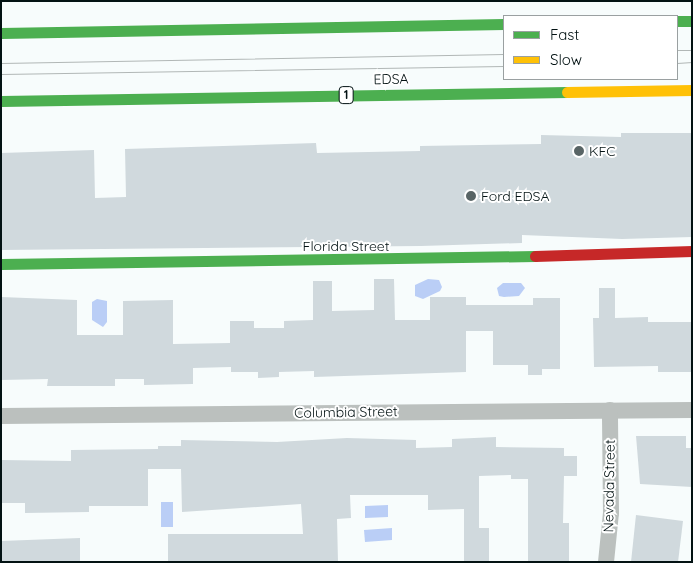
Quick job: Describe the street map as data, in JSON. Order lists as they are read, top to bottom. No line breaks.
{"streets":{"main road":["EDSA","1","Florida Street"],"street":["Columbia Street","Nevada Street"]},"crossings":[["Columbia Street","Nevada Street"]],"places":["KFC","Ford EDSA"],"legend":["Fast","Slow"]}
